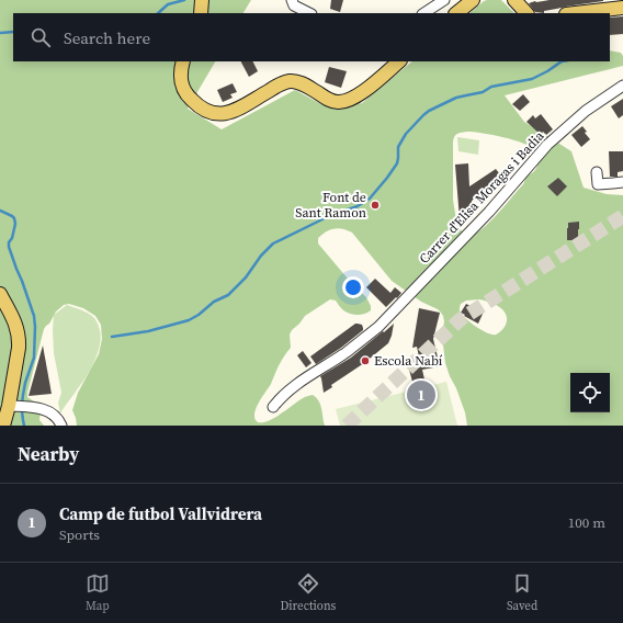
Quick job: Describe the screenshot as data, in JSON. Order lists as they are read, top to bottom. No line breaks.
{"streets":{"street":["Carrer d'Elisa Moragas i Badia"]},"places":["Font de Sant Ramon","Escola Nabí"],"page":{"search":"Search here","pins":"1","heading":"Nearby","list":[{"mark":"1","name":"Camp de futbol Vallvidrera","note":"Sports","value":"100 m"}],"nav":["Map","Directions","Saved"]}}
